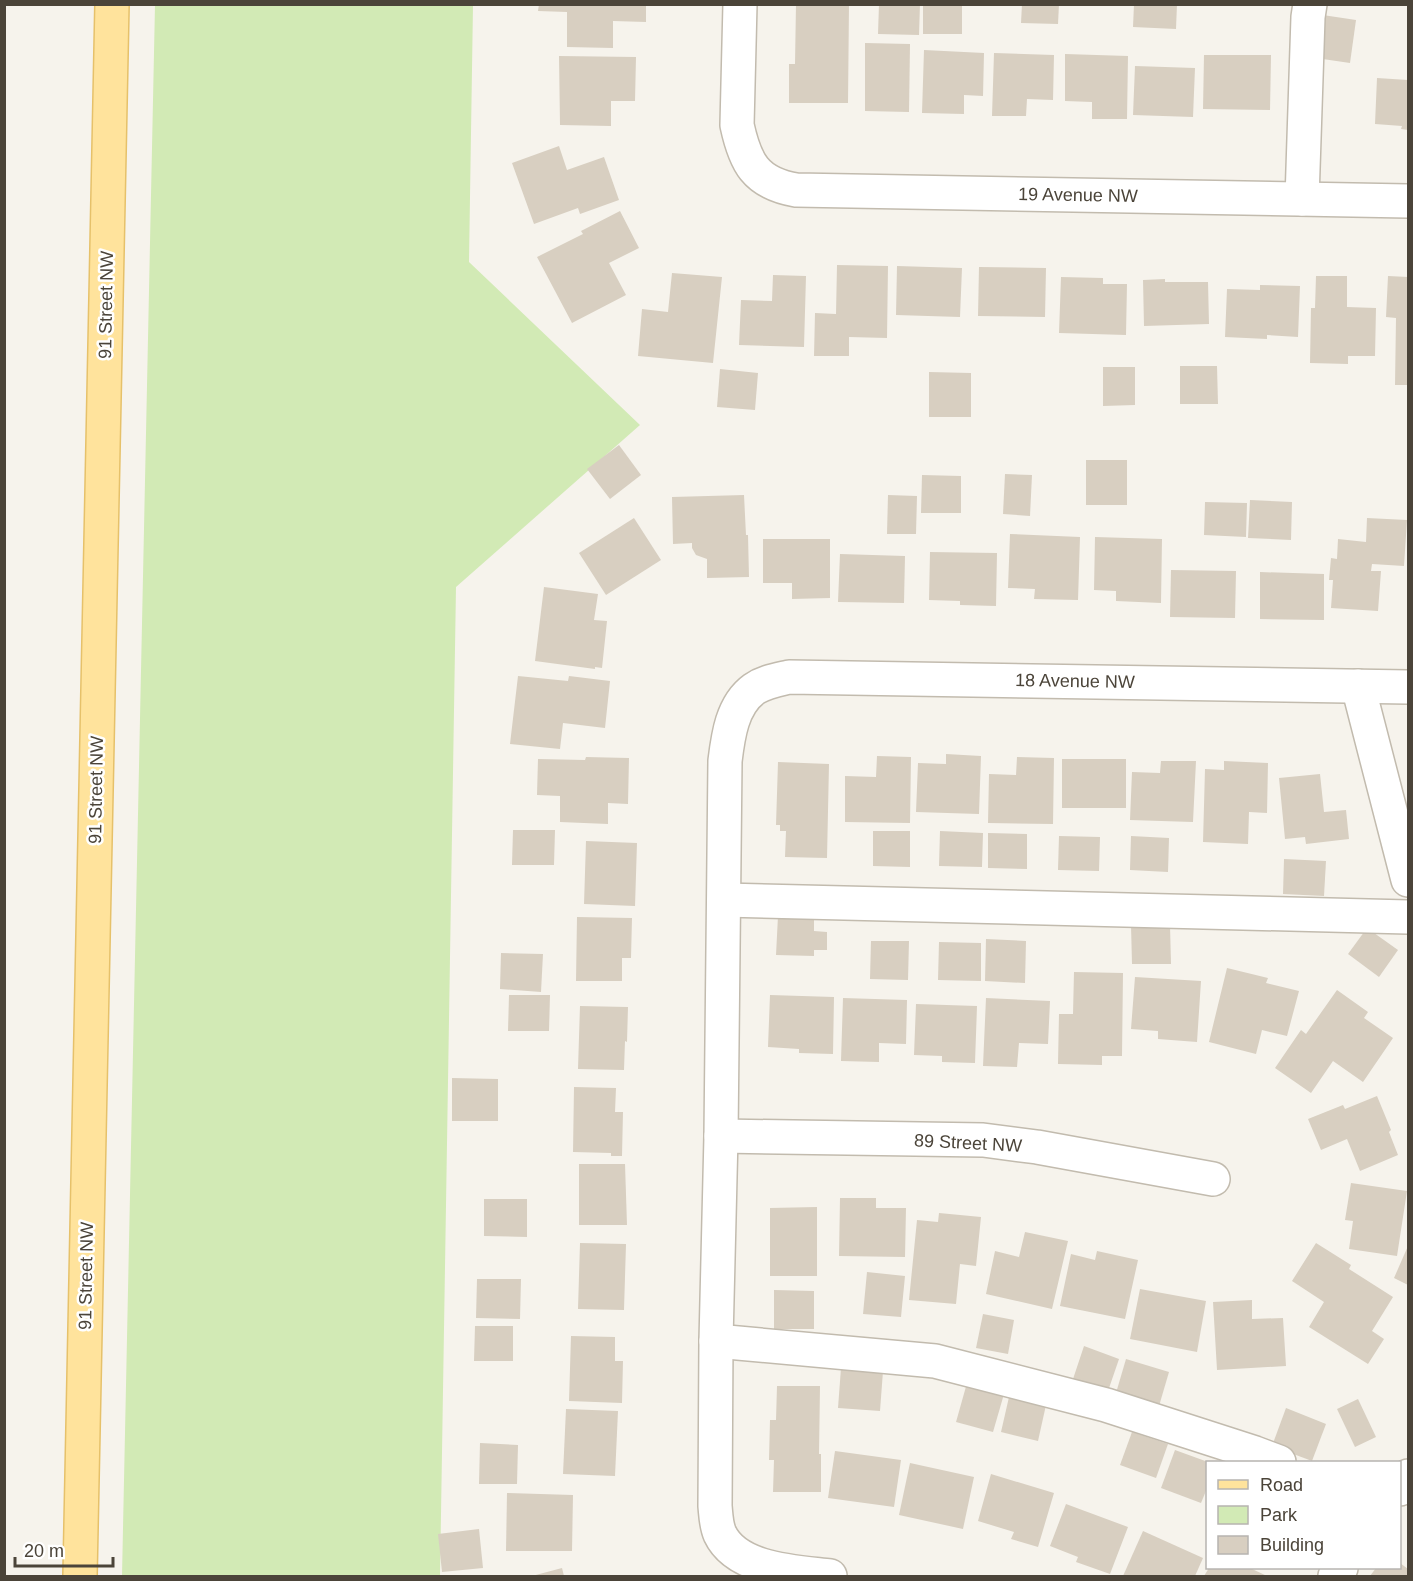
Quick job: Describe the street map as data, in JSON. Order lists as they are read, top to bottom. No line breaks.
{"streets":{"main road":["91 Street NW"],"street":["19 Avenue NW","18 Avenue NW","89 Street NW"]},"legend":["Road","Park","Building"],"scale_bar":"20 m"}
